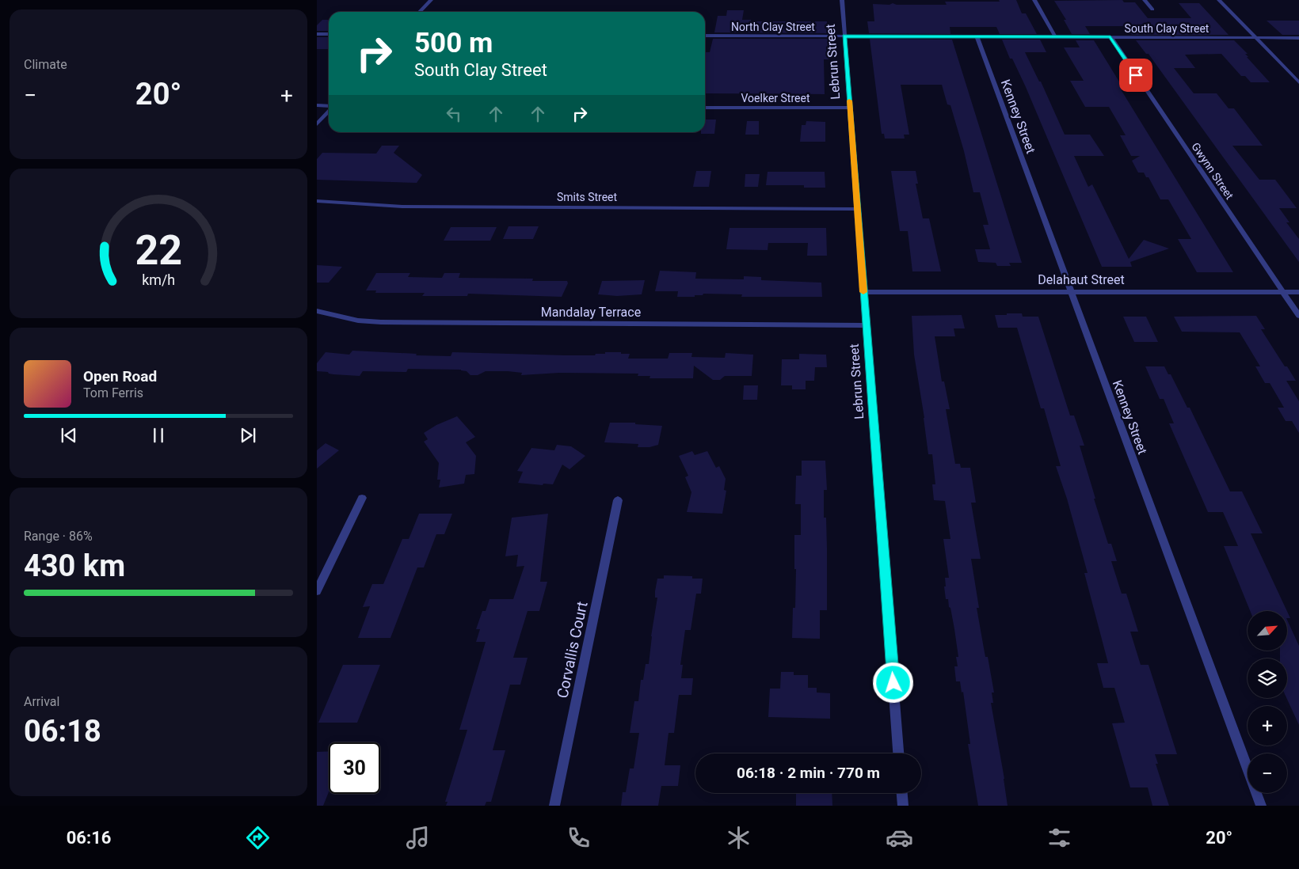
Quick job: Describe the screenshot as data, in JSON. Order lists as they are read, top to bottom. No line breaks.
{"streets":{"street":["North Clay Street","South Clay Street","Lebrun Street","Voelker Street","Kenney Street","Gwynn Street","Smits Street","Delahaut Street","Mandalay Terrace","Corvallis Court"]},"crossings":[["North Clay Street","South Clay Street"],["North Clay Street","Lebrun Street"],["South Clay Street","Lebrun Street"],["South Clay Street","Kenney Street"],["South Clay Street","Gwynn Street"],["Lebrun Street","Voelker Street"],["Lebrun Street","Smits Street"],["Lebrun Street","Delahaut Street"],["Lebrun Street","Mandalay Terrace"],["Kenney Street","Delahaut Street"],["Gwynn Street","Delahaut Street"]],"north":"top right","page":{"tile":["Climate",["Range · 86%","430 km"],["Arrival","06:18"]],"turn":["500 m","South Clay Street"],"heat":["−","20°","+"],"song":["Open Road","Tom Ferris"],"map_buttons":["+","−"],"limit":"30","trip":"06:18 · 2 min · 770 m","tabs":["06:16","20°"],"gauge":["22","km/h"]}}
